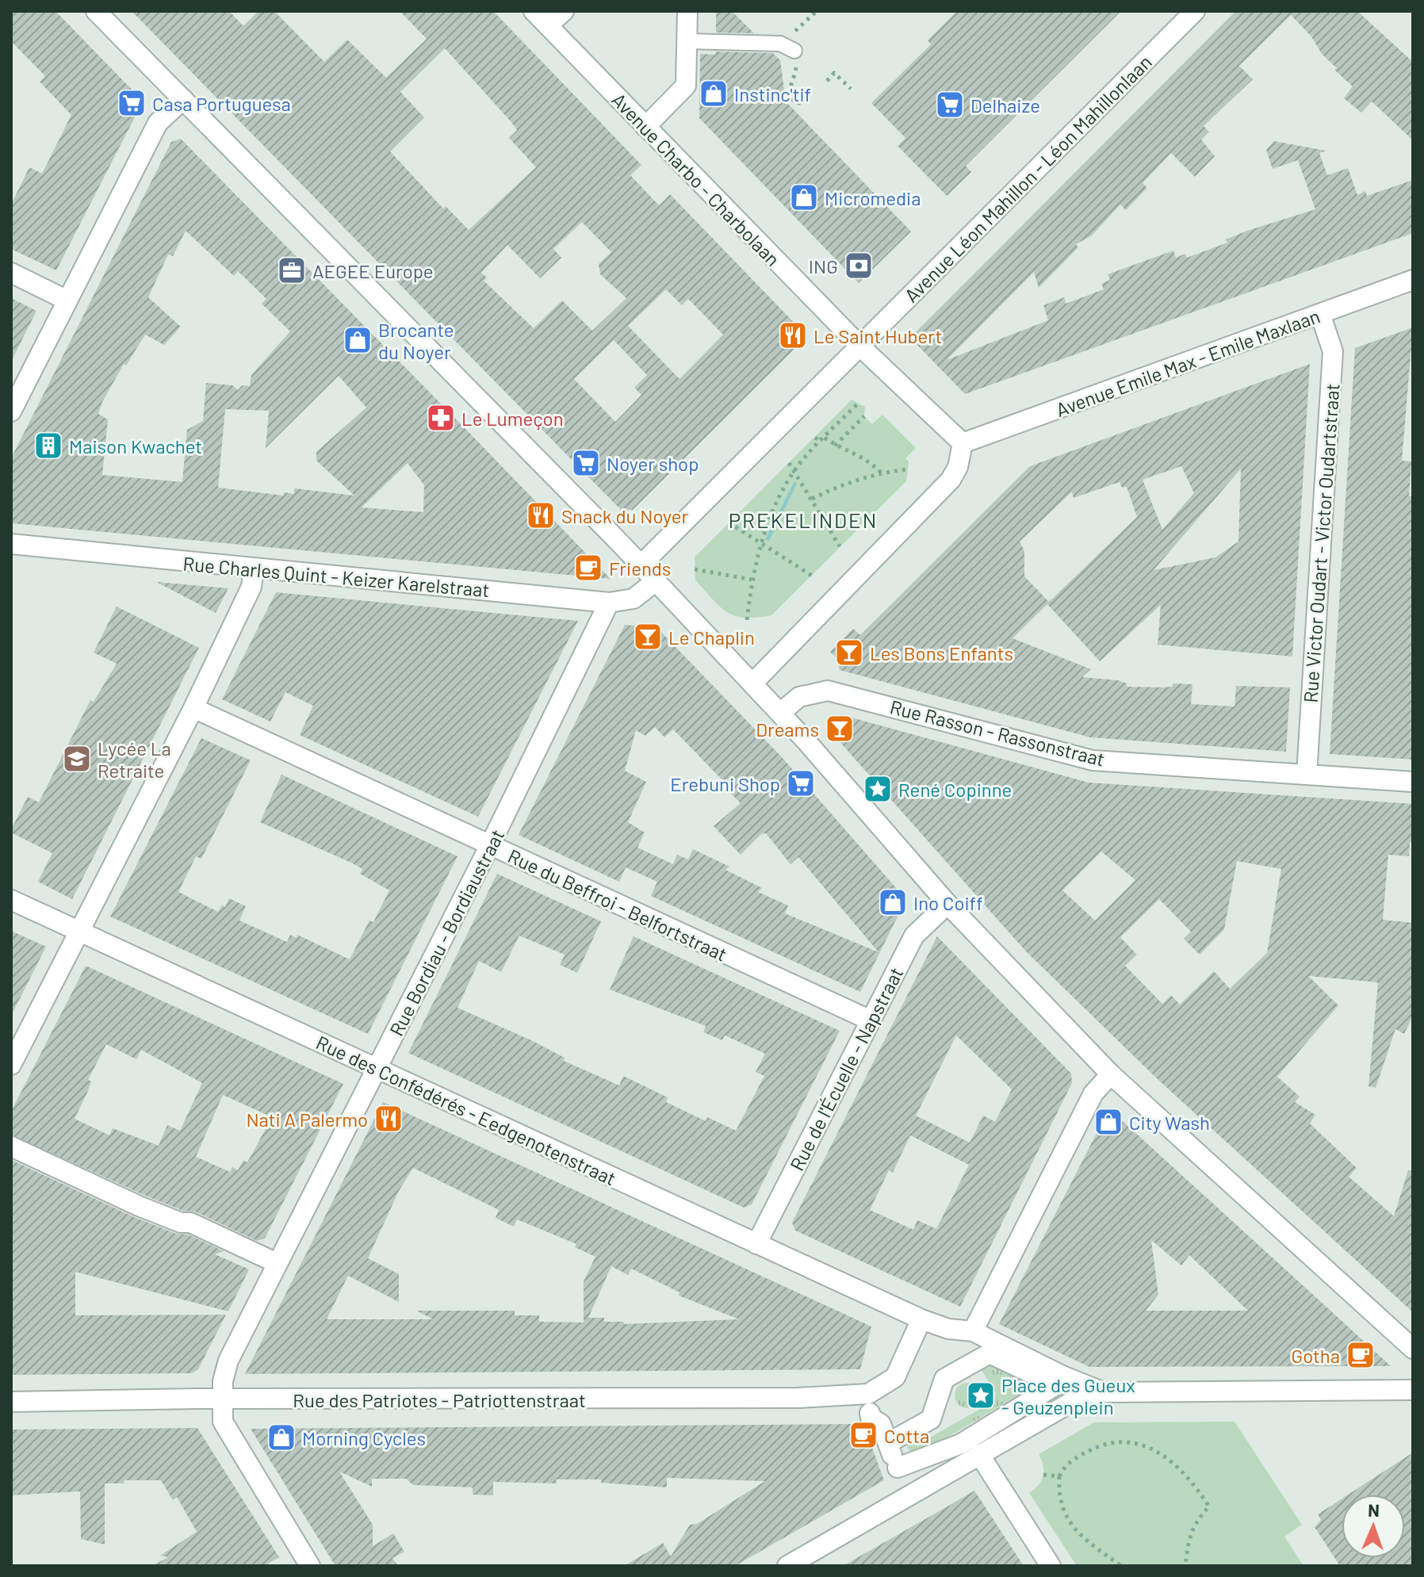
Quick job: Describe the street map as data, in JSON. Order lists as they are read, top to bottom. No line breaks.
{"streets":{"street":["Avenue Léon Mahillon - Léon Mahillonlaan","Avenue Charbo - Charbolaan","Avenue Emile Max - Emile Maxlaan","Rue Victor Oudart - Victor Oudartstraat","Rue Charles Quint - Keizer Karelstraat","Rue Rasson - Rassonstraat","Rue du Beffroi - Belfortstraat","Rue Bordiau - Bordiaustraat","Rue de l'Écuelle - Napstraat","Rue des Confédérés - Eedgenotenstraat","Rue des Patriotes - Patriottenstraat"]},"crossings":[["Avenue Léon Mahillon - Léon Mahillonlaan","Avenue Charbo - Charbolaan"],["Avenue Charbo - Charbolaan","Avenue Emile Max - Emile Maxlaan"],["Avenue Emile Max - Emile Maxlaan","Rue Victor Oudart - Victor Oudartstraat"],["Rue Victor Oudart - Victor Oudartstraat","Rue Rasson - Rassonstraat"],["Rue Charles Quint - Keizer Karelstraat","Rue Bordiau - Bordiaustraat"],["Rue du Beffroi - Belfortstraat","Rue Bordiau - Bordiaustraat"],["Rue du Beffroi - Belfortstraat","Rue de l'Écuelle - Napstraat"],["Rue Bordiau - Bordiaustraat","Rue des Confédérés - Eedgenotenstraat"],["Rue Bordiau - Bordiaustraat","Rue des Patriotes - Patriottenstraat"],["Rue de l'Écuelle - Napstraat","Rue des Confédérés - Eedgenotenstraat"]],"districts":["PREKELINDEN"],"places":{"shop":["Instinc'tif","Micromedia","Brocante du Noyer","Ino Coiff","City Wash","Morning Cycles"],"supermarket":["Casa Portuguesa","Delhaize","Noyer shop","Erebuni Shop"],"bank":["ING"],"office":["AEGEE Europe"],"restaurant":["Le Saint Hubert","Snack du Noyer","Nati A Palermo"],"pharmacy":["Le Lumeçon"],"building":["Maison Kwachet"],"cafe":["Friends","Gotha","Cotta"],"bar":["Le Chaplin","Les Bons Enfants","Dreams"],"school or university":["Lycée La Retraite"],"place":["René Copinne","Place des Gueux - Geuzenplein"]},"north":"top"}
